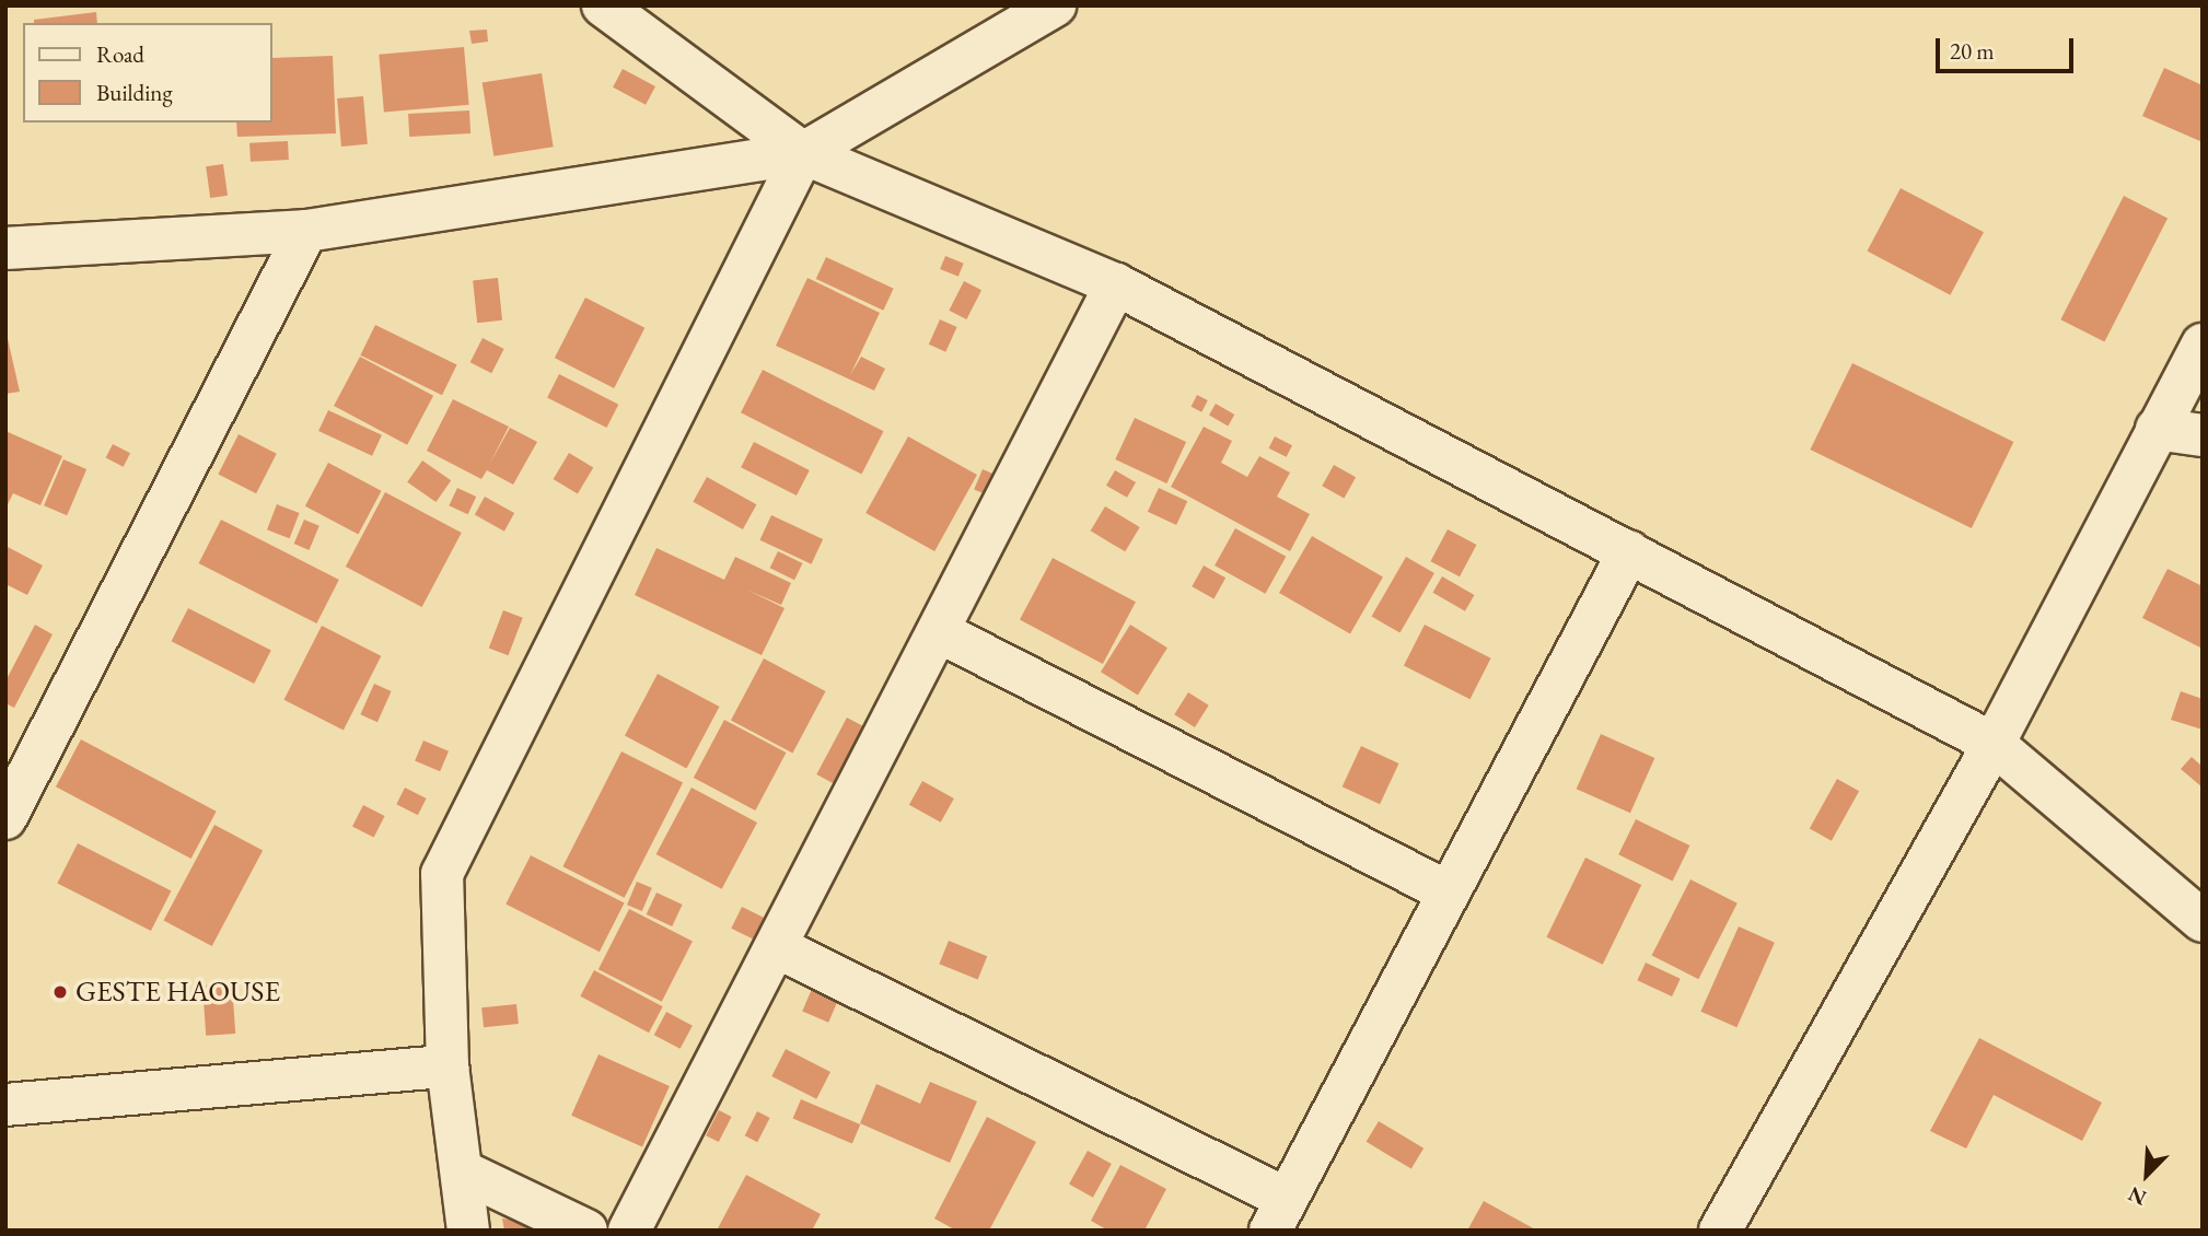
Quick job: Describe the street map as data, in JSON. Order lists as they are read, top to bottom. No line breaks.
{"places":["GESTE HAOUSE"],"legend":["Road","Building"],"scale_bar":"20 m","north":"bottom left"}
